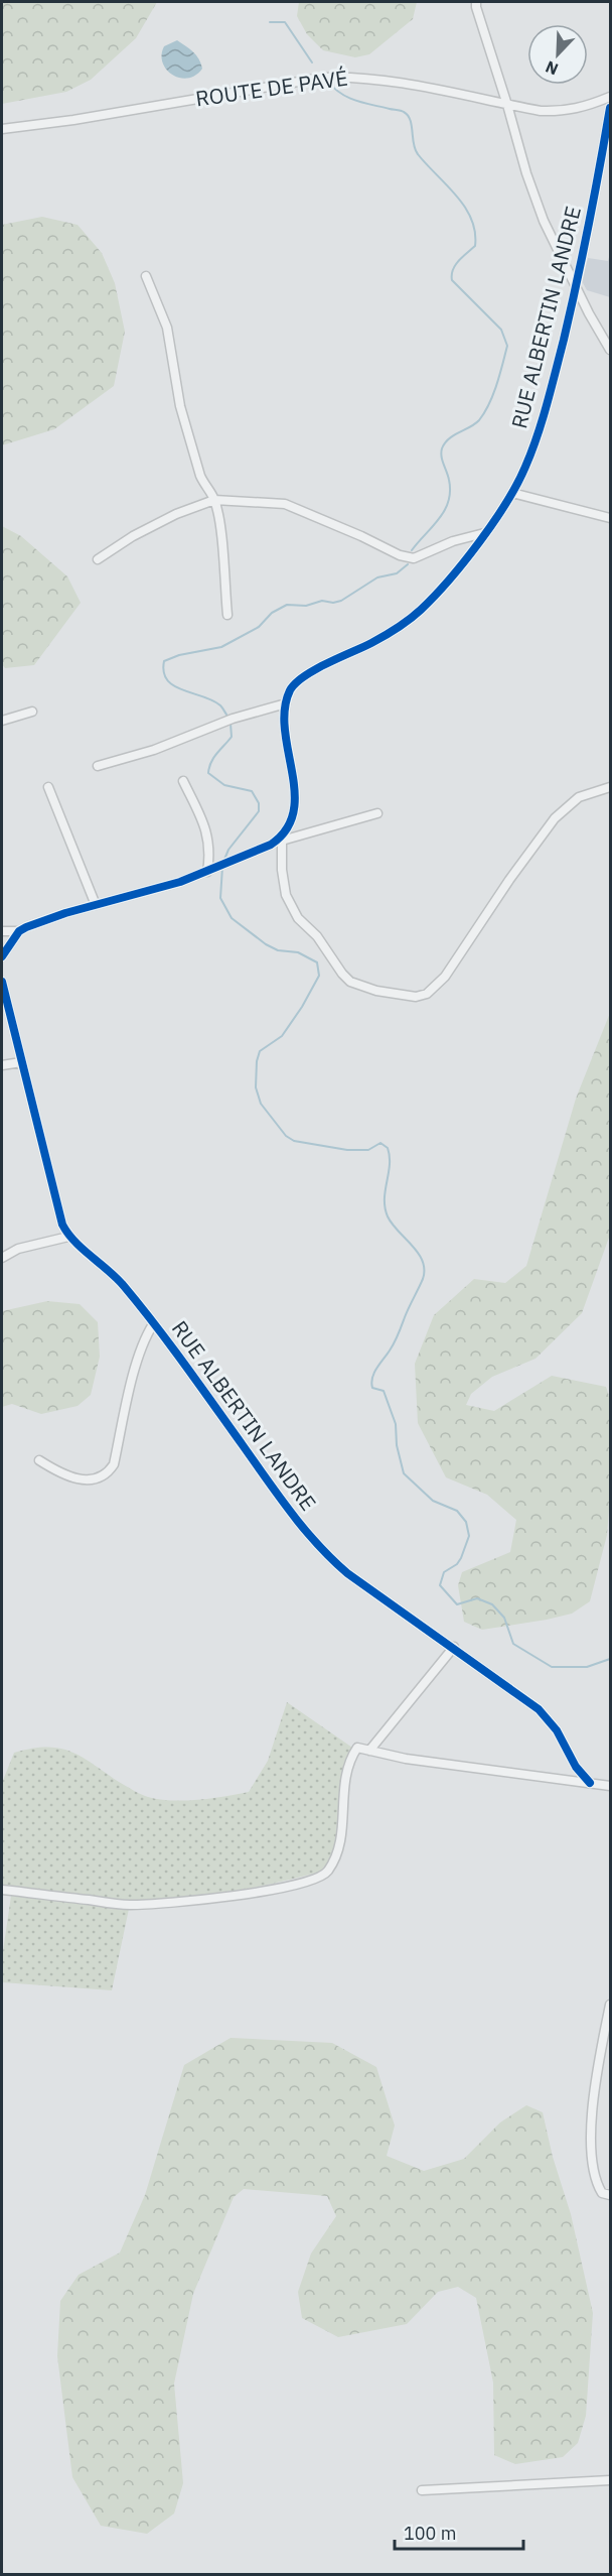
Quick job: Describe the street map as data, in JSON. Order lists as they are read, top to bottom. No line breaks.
{"streets":{"street":["ROUTE DE PAVÉ","RUE ALBERTIN LANDRE"]},"scale_bar":"100 m","north":"bottom left"}
